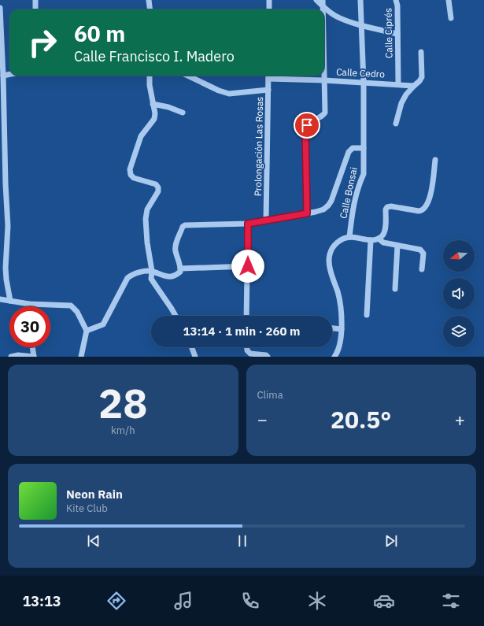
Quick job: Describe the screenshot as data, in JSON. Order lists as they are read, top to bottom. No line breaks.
{"streets":{"street":["Calle Ciprés","Calle Cedro","Prolongación Las Rosas","Calle Bonsai"]},"crossings":[["Calle Ciprés","Calle Cedro"],["Calle Cedro","Prolongación Las Rosas"],["Calle Cedro","Calle Bonsai"]],"north":"left","page":{"turn":["60 m","Calle Francisco I. Madero"],"limit":"30","trip":"13:14 · 1 min · 260 m","tile":[["28","km/h"],"Clima"],"heat":["−","20.5°","+"],"song":["Neon Rain","Kite Club"],"tabs":"13:13"}}
